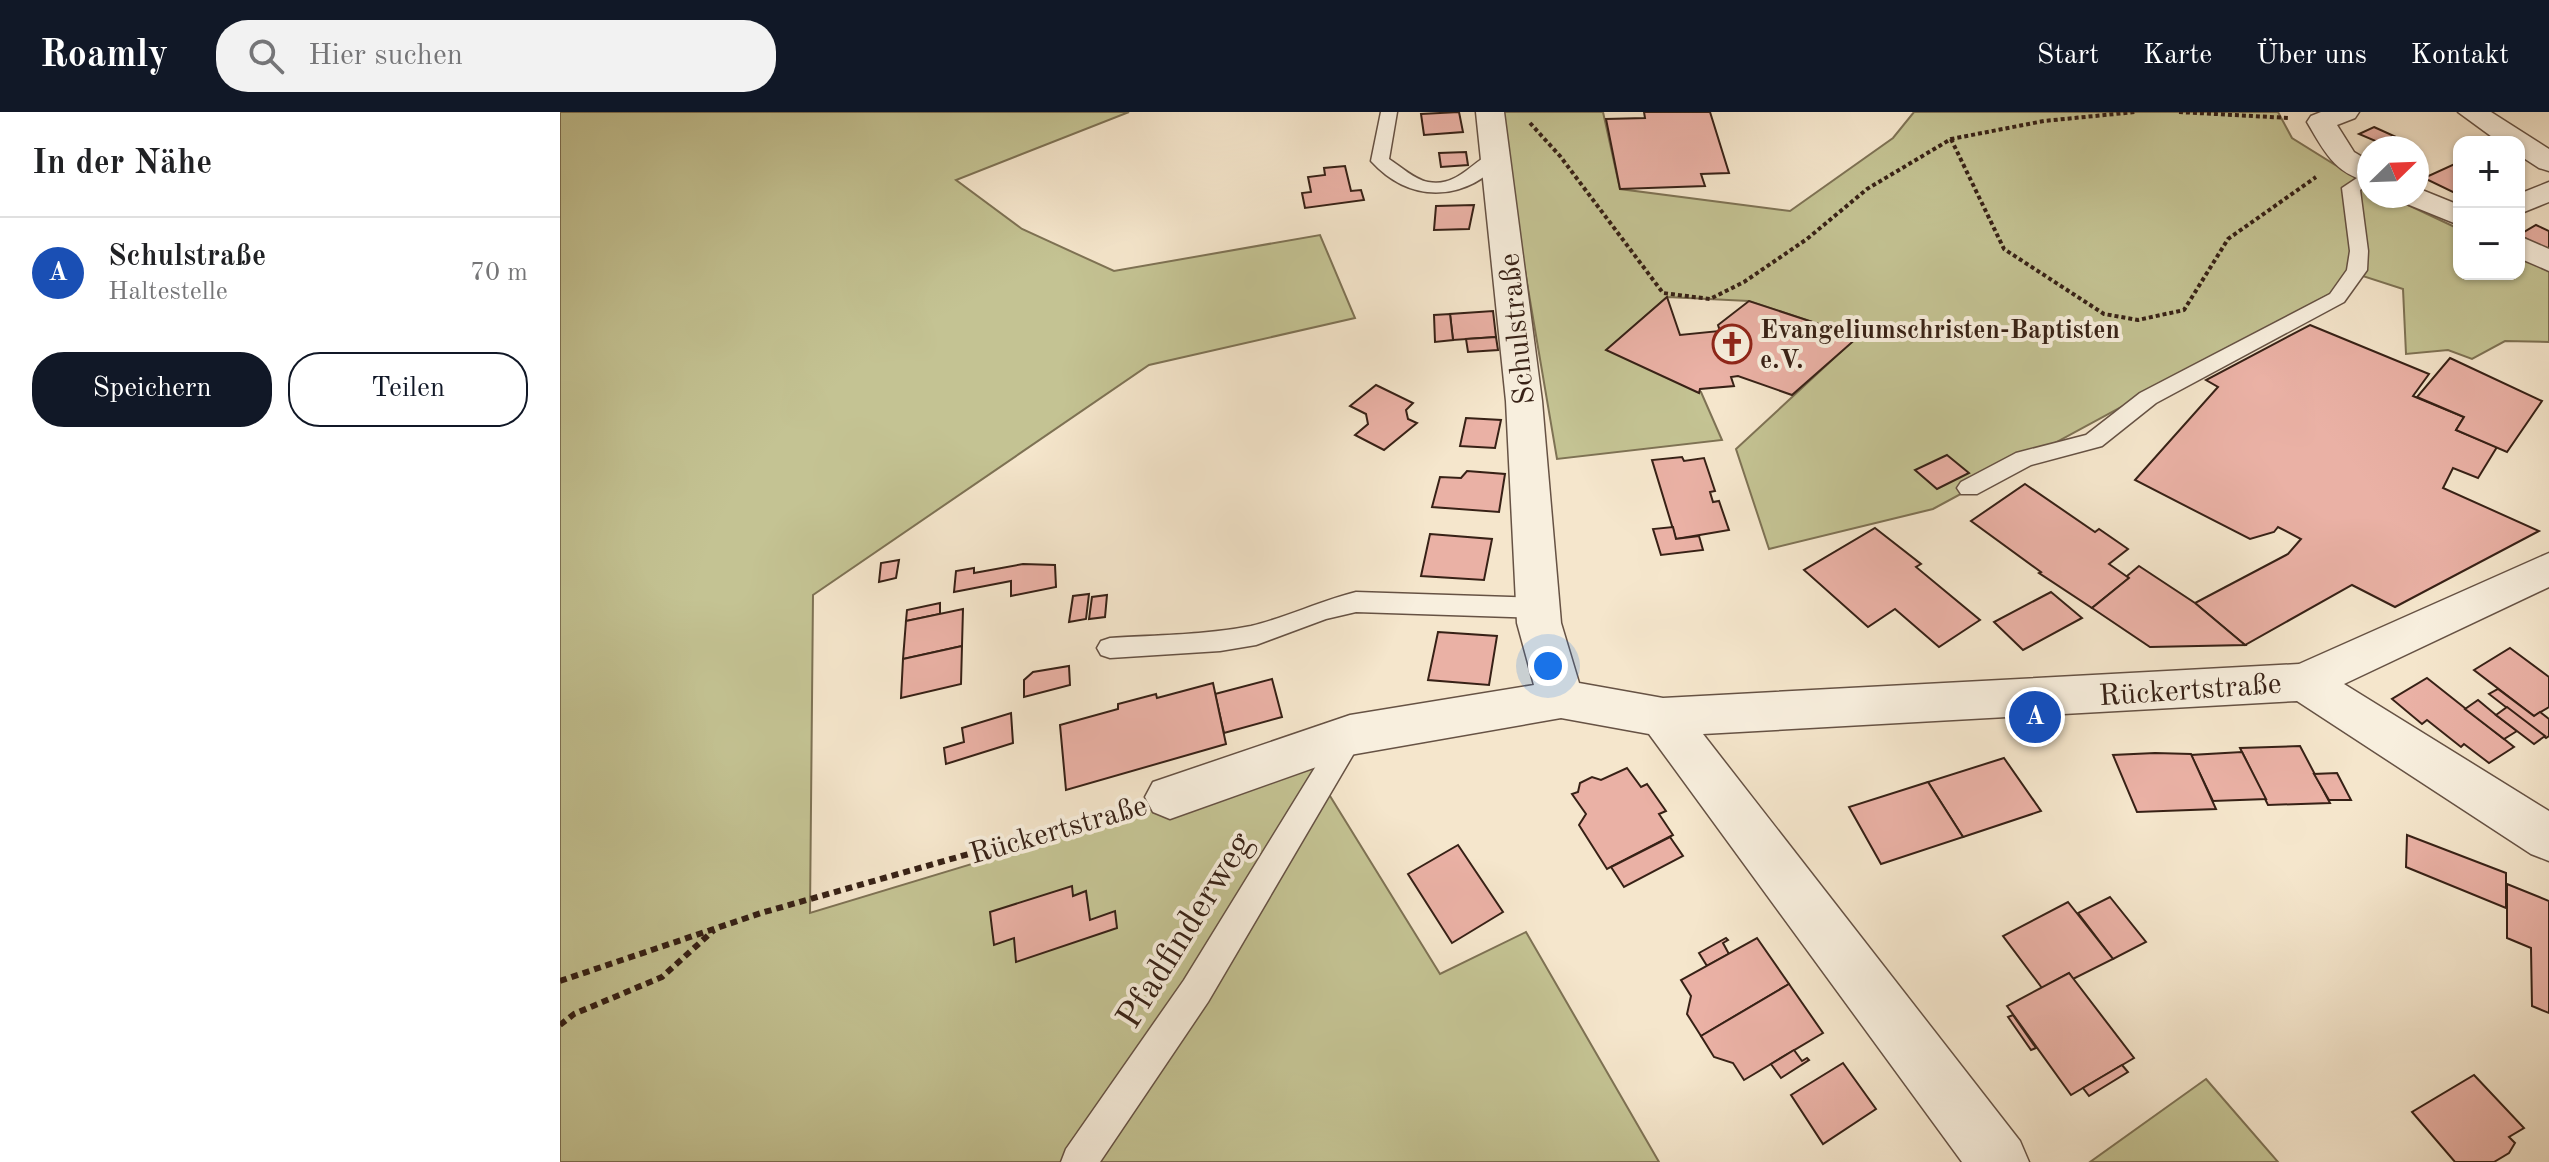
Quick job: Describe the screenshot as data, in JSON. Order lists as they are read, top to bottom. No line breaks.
{"streets":{"street":["Schulstraße","Rückertstraße"],"lane":["Pfadfinderweg"]},"crossings":[["Schulstraße","Rückertstraße"],["Rückertstraße","Pfadfinderweg"]],"places":{"church":["Evangeliumschristen-Baptisten e.V."]},"north":"top right","page":{"header":"Roamly","search":"Hier suchen","nav":["Start","Karte","Über uns","Kontakt"],"heading":"In der Nähe","map_buttons":["+","−"],"list":[{"mark":"A","name":"Schulstraße","note":"Haltestelle","value":"70 m"}],"buttons":["Speichern","Teilen"],"pins":"A"}}
